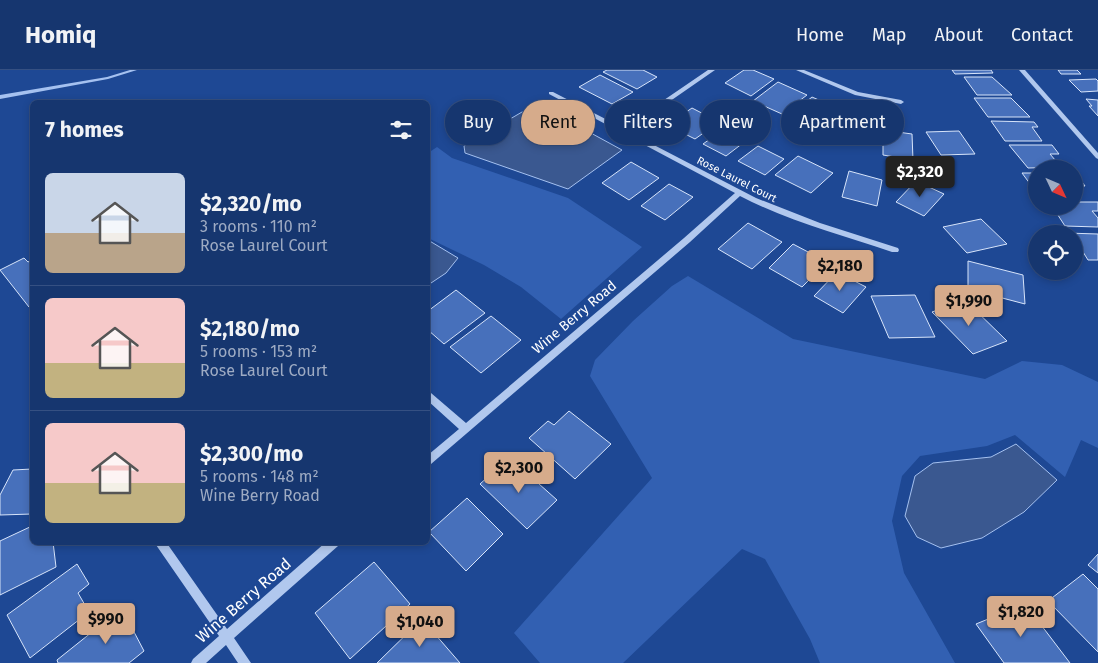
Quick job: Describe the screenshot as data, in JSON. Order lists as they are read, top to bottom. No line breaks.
{"streets":{"street":["Rose Laurel Court","Wine Berry Road"]},"crossings":[["Rose Laurel Court","Wine Berry Road"]],"north":"bottom right","page":{"header":"Homiq","nav":["Home","Map","About","Contact"],"chip":["Buy","Rent","Filters","New","Apartment"],"heading":"7 homes","price":["$2,320","$2,180","$1,990","$2,300","$1,820","$990","$1,040"],"list":[{"name":"$2,320/mo","note":"3 rooms · 110 m² · Rose Laurel Court"},{"name":"$2,180/mo","note":"5 rooms · 153 m² · Rose Laurel Court"},{"name":"$2,300/mo","note":"5 rooms · 148 m² · Wine Berry Road"}]}}
